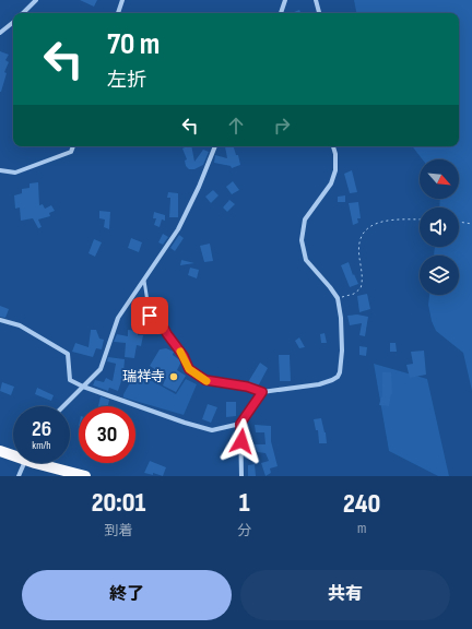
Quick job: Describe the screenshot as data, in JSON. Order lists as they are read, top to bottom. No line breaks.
{"places":["瑞祥寺"],"north":"bottom right","page":{"turn":["70 m","左折"],"speed":"26 km/h","limit":"30","eta":["20:01","到着","1","分","240","m"],"buttons":["終了","共有"]}}
